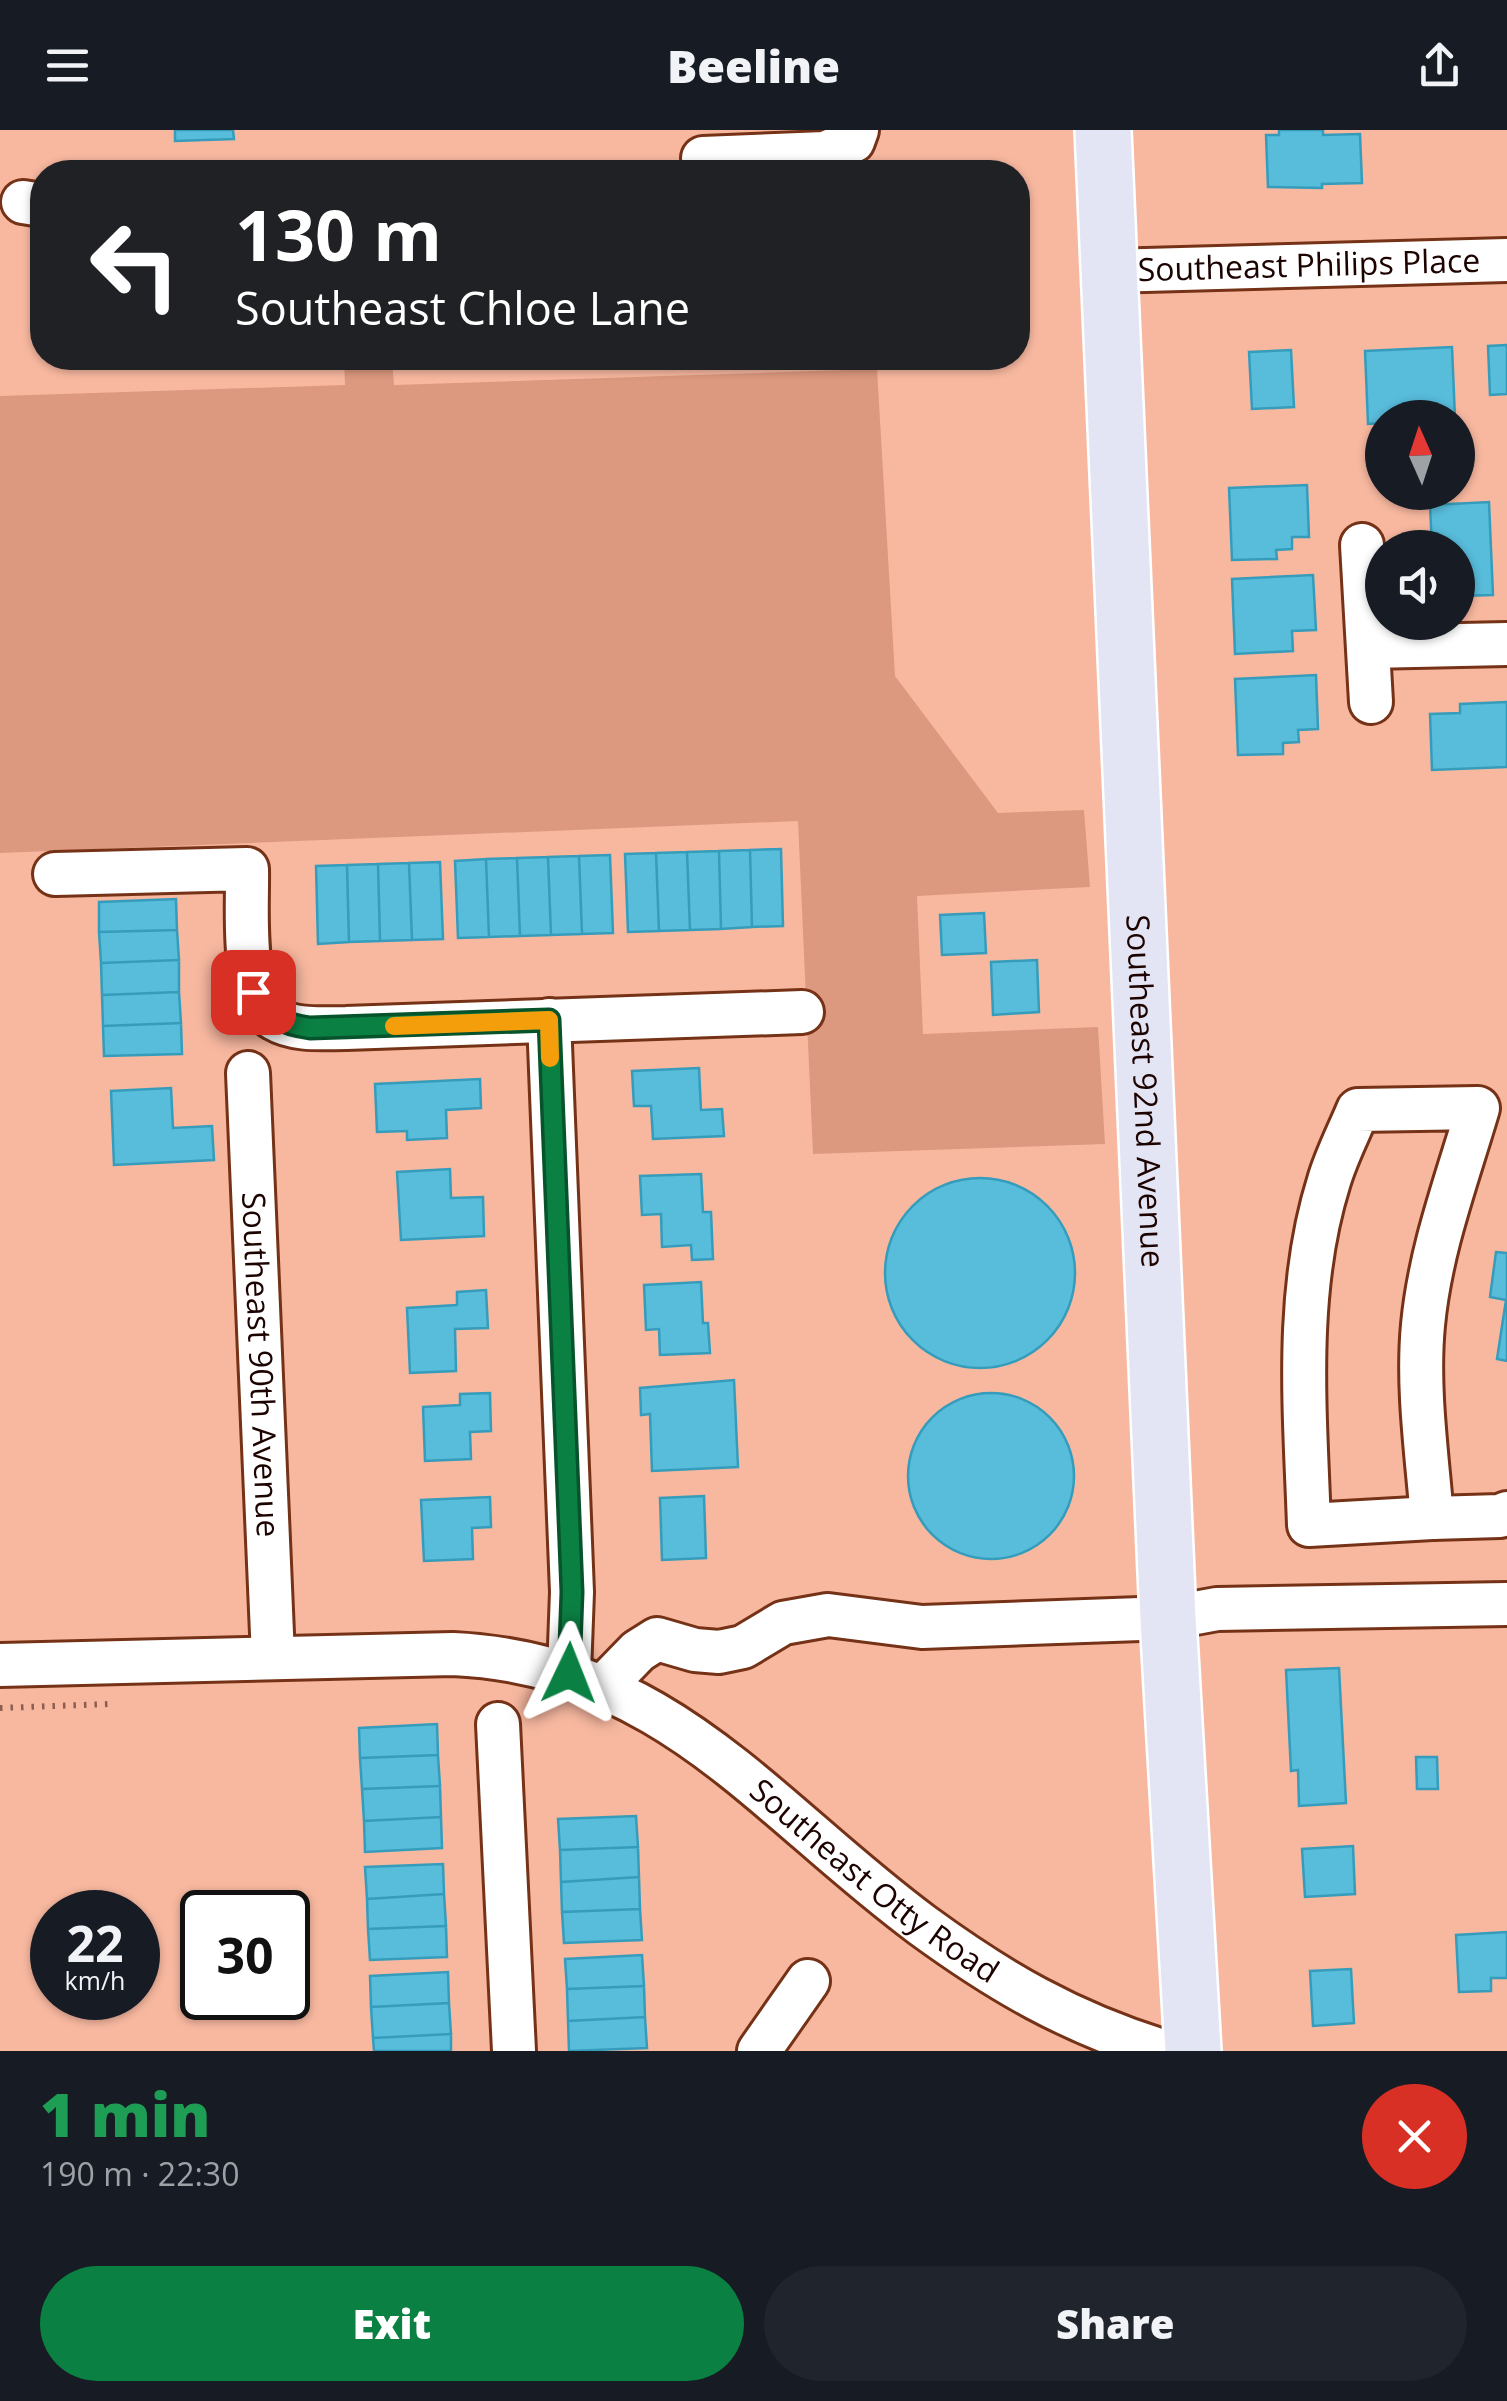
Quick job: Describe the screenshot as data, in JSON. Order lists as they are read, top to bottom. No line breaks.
{"streets":{"main road":["Southeast 92nd Avenue"],"street":["Southeast Philips Place","Southeast 90th Avenue","Southeast Otty Road"]},"crossings":[["Southeast Philips Place","Southeast 92nd Avenue"],["Southeast 90th Avenue","Southeast Otty Road"]],"north":"top","page":{"header":"Beeline","turn":["130 m","Southeast Chloe Lane"],"speed":"22 km/h","limit":"30","heading":["1 min","190 m · 22:30"],"buttons":["Exit","Share"]}}
